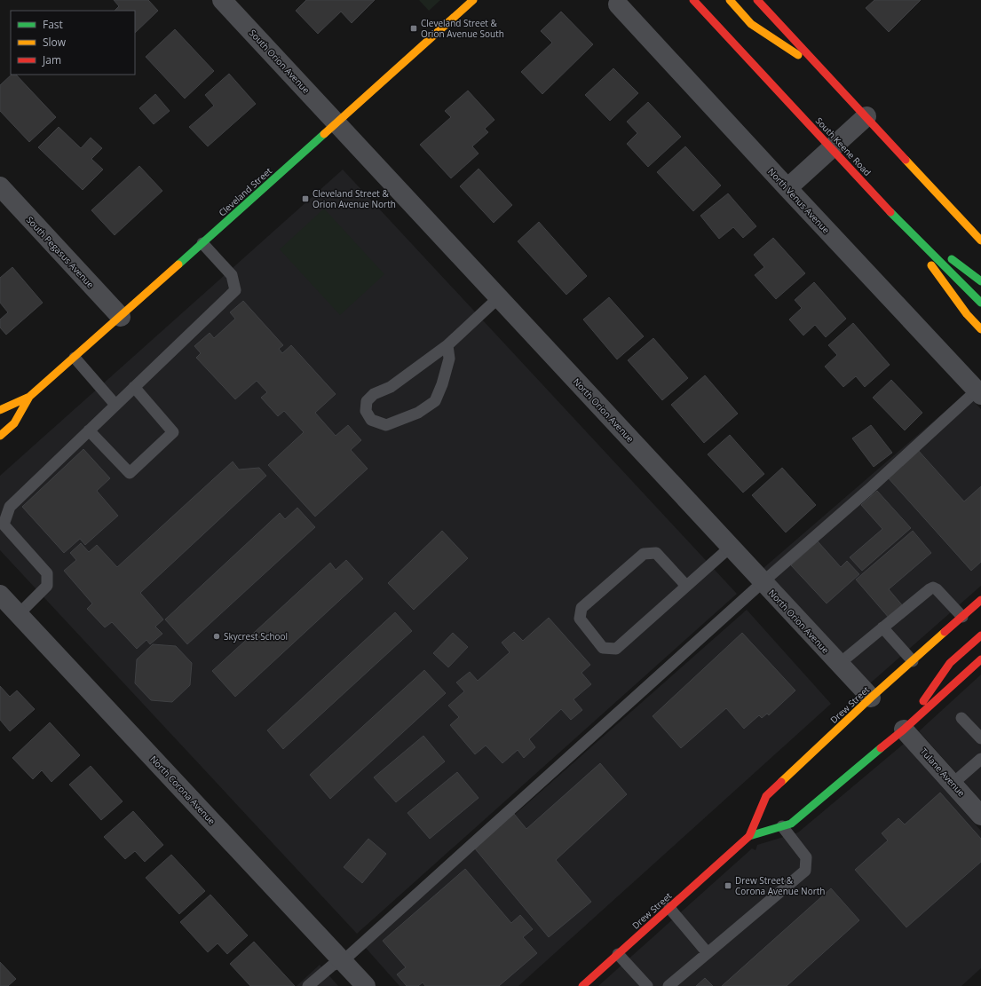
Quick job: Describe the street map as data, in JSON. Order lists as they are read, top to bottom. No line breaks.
{"streets":{"main road":["South Keene Road","Cleveland Street","Drew Street"],"street":["South Orion Avenue","North Venus Avenue","South Pegasus Avenue","North Orion Avenue","Tulane Avenue","North Corona Avenue"]},"crossings":[["South Orion Avenue","Cleveland Street"],["South Orion Avenue","North Orion Avenue"],["Cleveland Street","South Pegasus Avenue"],["Cleveland Street","North Orion Avenue"],["North Orion Avenue","Drew Street"],["Drew Street","Tulane Avenue"]],"places":{"transit":["Cleveland Street & Orion Avenue South","Cleveland Street & Orion Avenue North","Drew Street & Corona Avenue North"],"other":["Skycrest School"]},"legend":["Fast","Slow","Jam"]}
